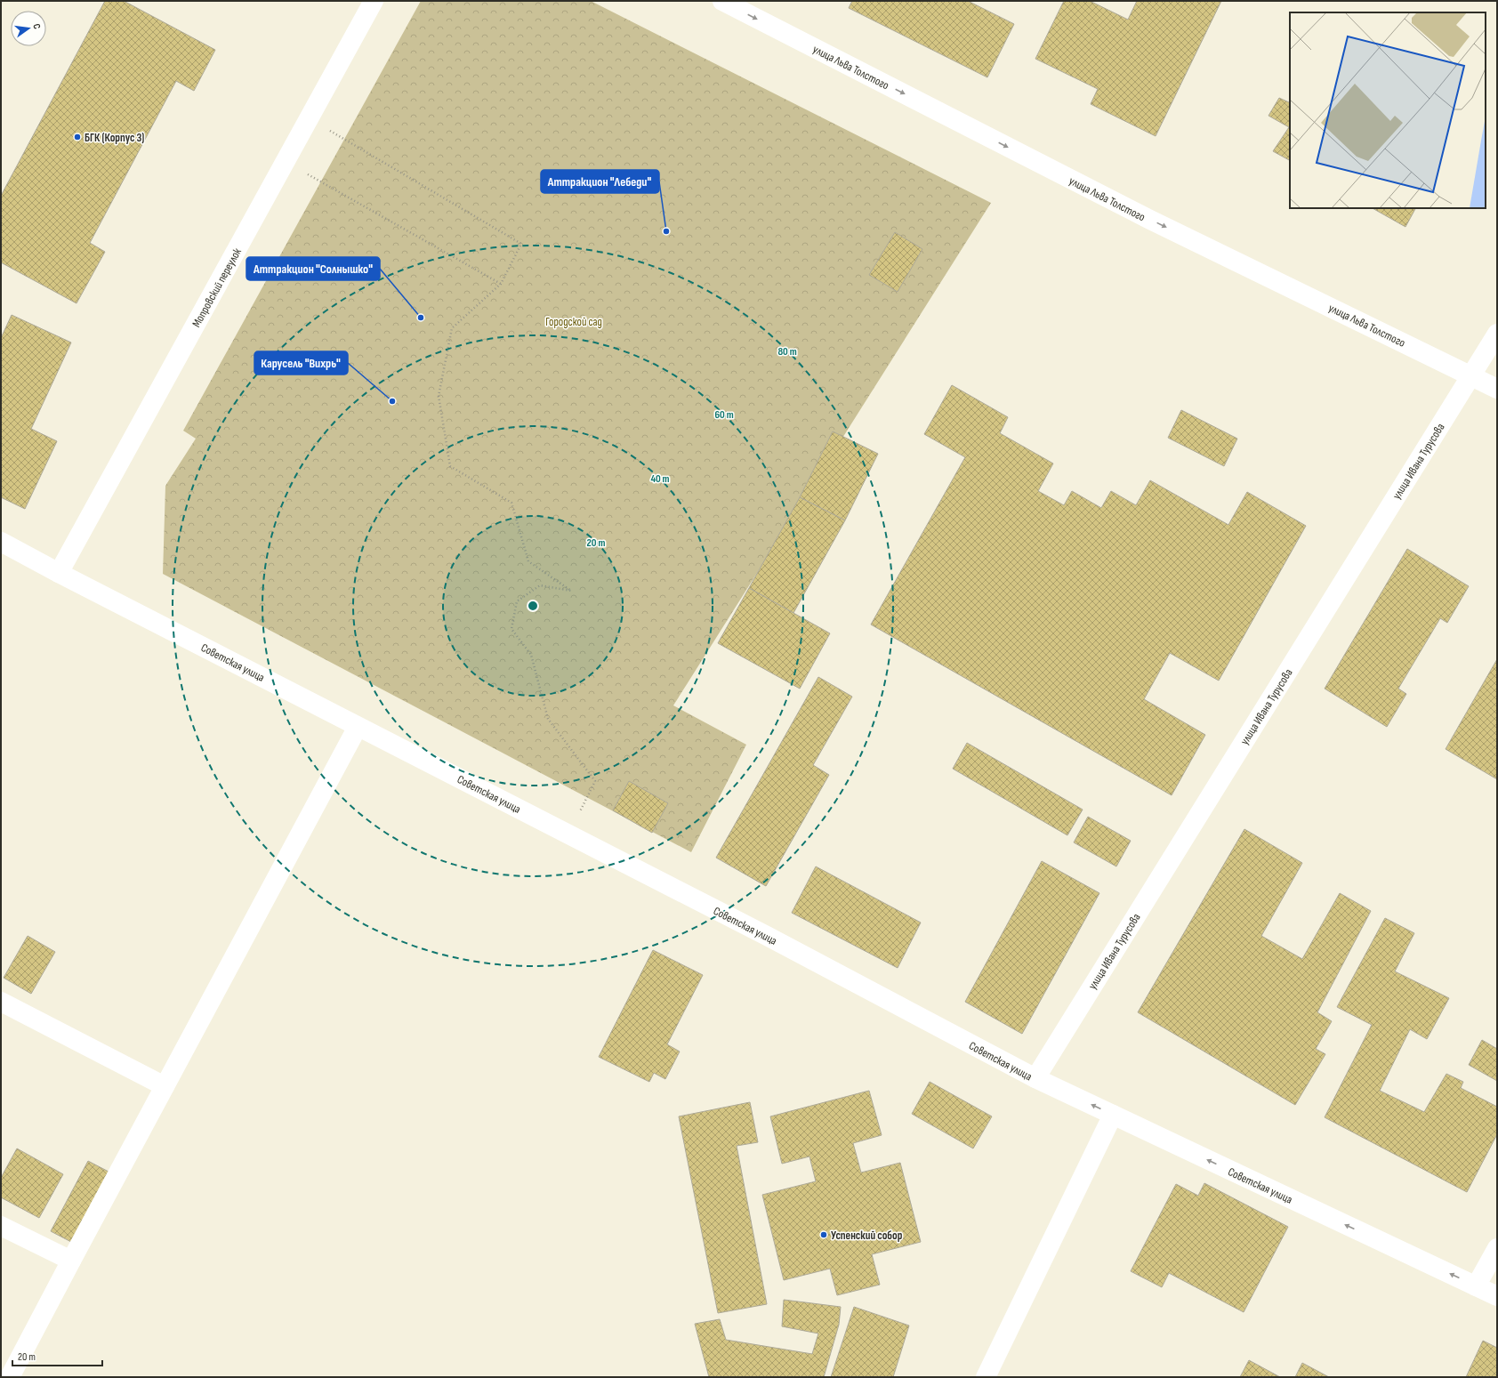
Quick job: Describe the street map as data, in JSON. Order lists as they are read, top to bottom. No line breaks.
{"streets":{"street":["улица Льва Толстого","Мопровский переулок","улица Ивана Турусова","Советская улица"]},"crossings":[["улица Льва Толстого","улица Ивана Турусова"],["Мопровский переулок","Советская улица"],["улица Ивана Турусова","Советская улица"]],"one_way":["улица Льва Толстого"],"parks":["Городской сад"],"places":["БГК (Корпус 3)","Аттракцион \"Лебеди\"","Аттракцион \"Солнышко\"","Карусель \"Вихрь\"","Успенский собор"],"scale_bar":"20 m","north":"right","rings":["80 m","60 m","40 m","20 m"]}
